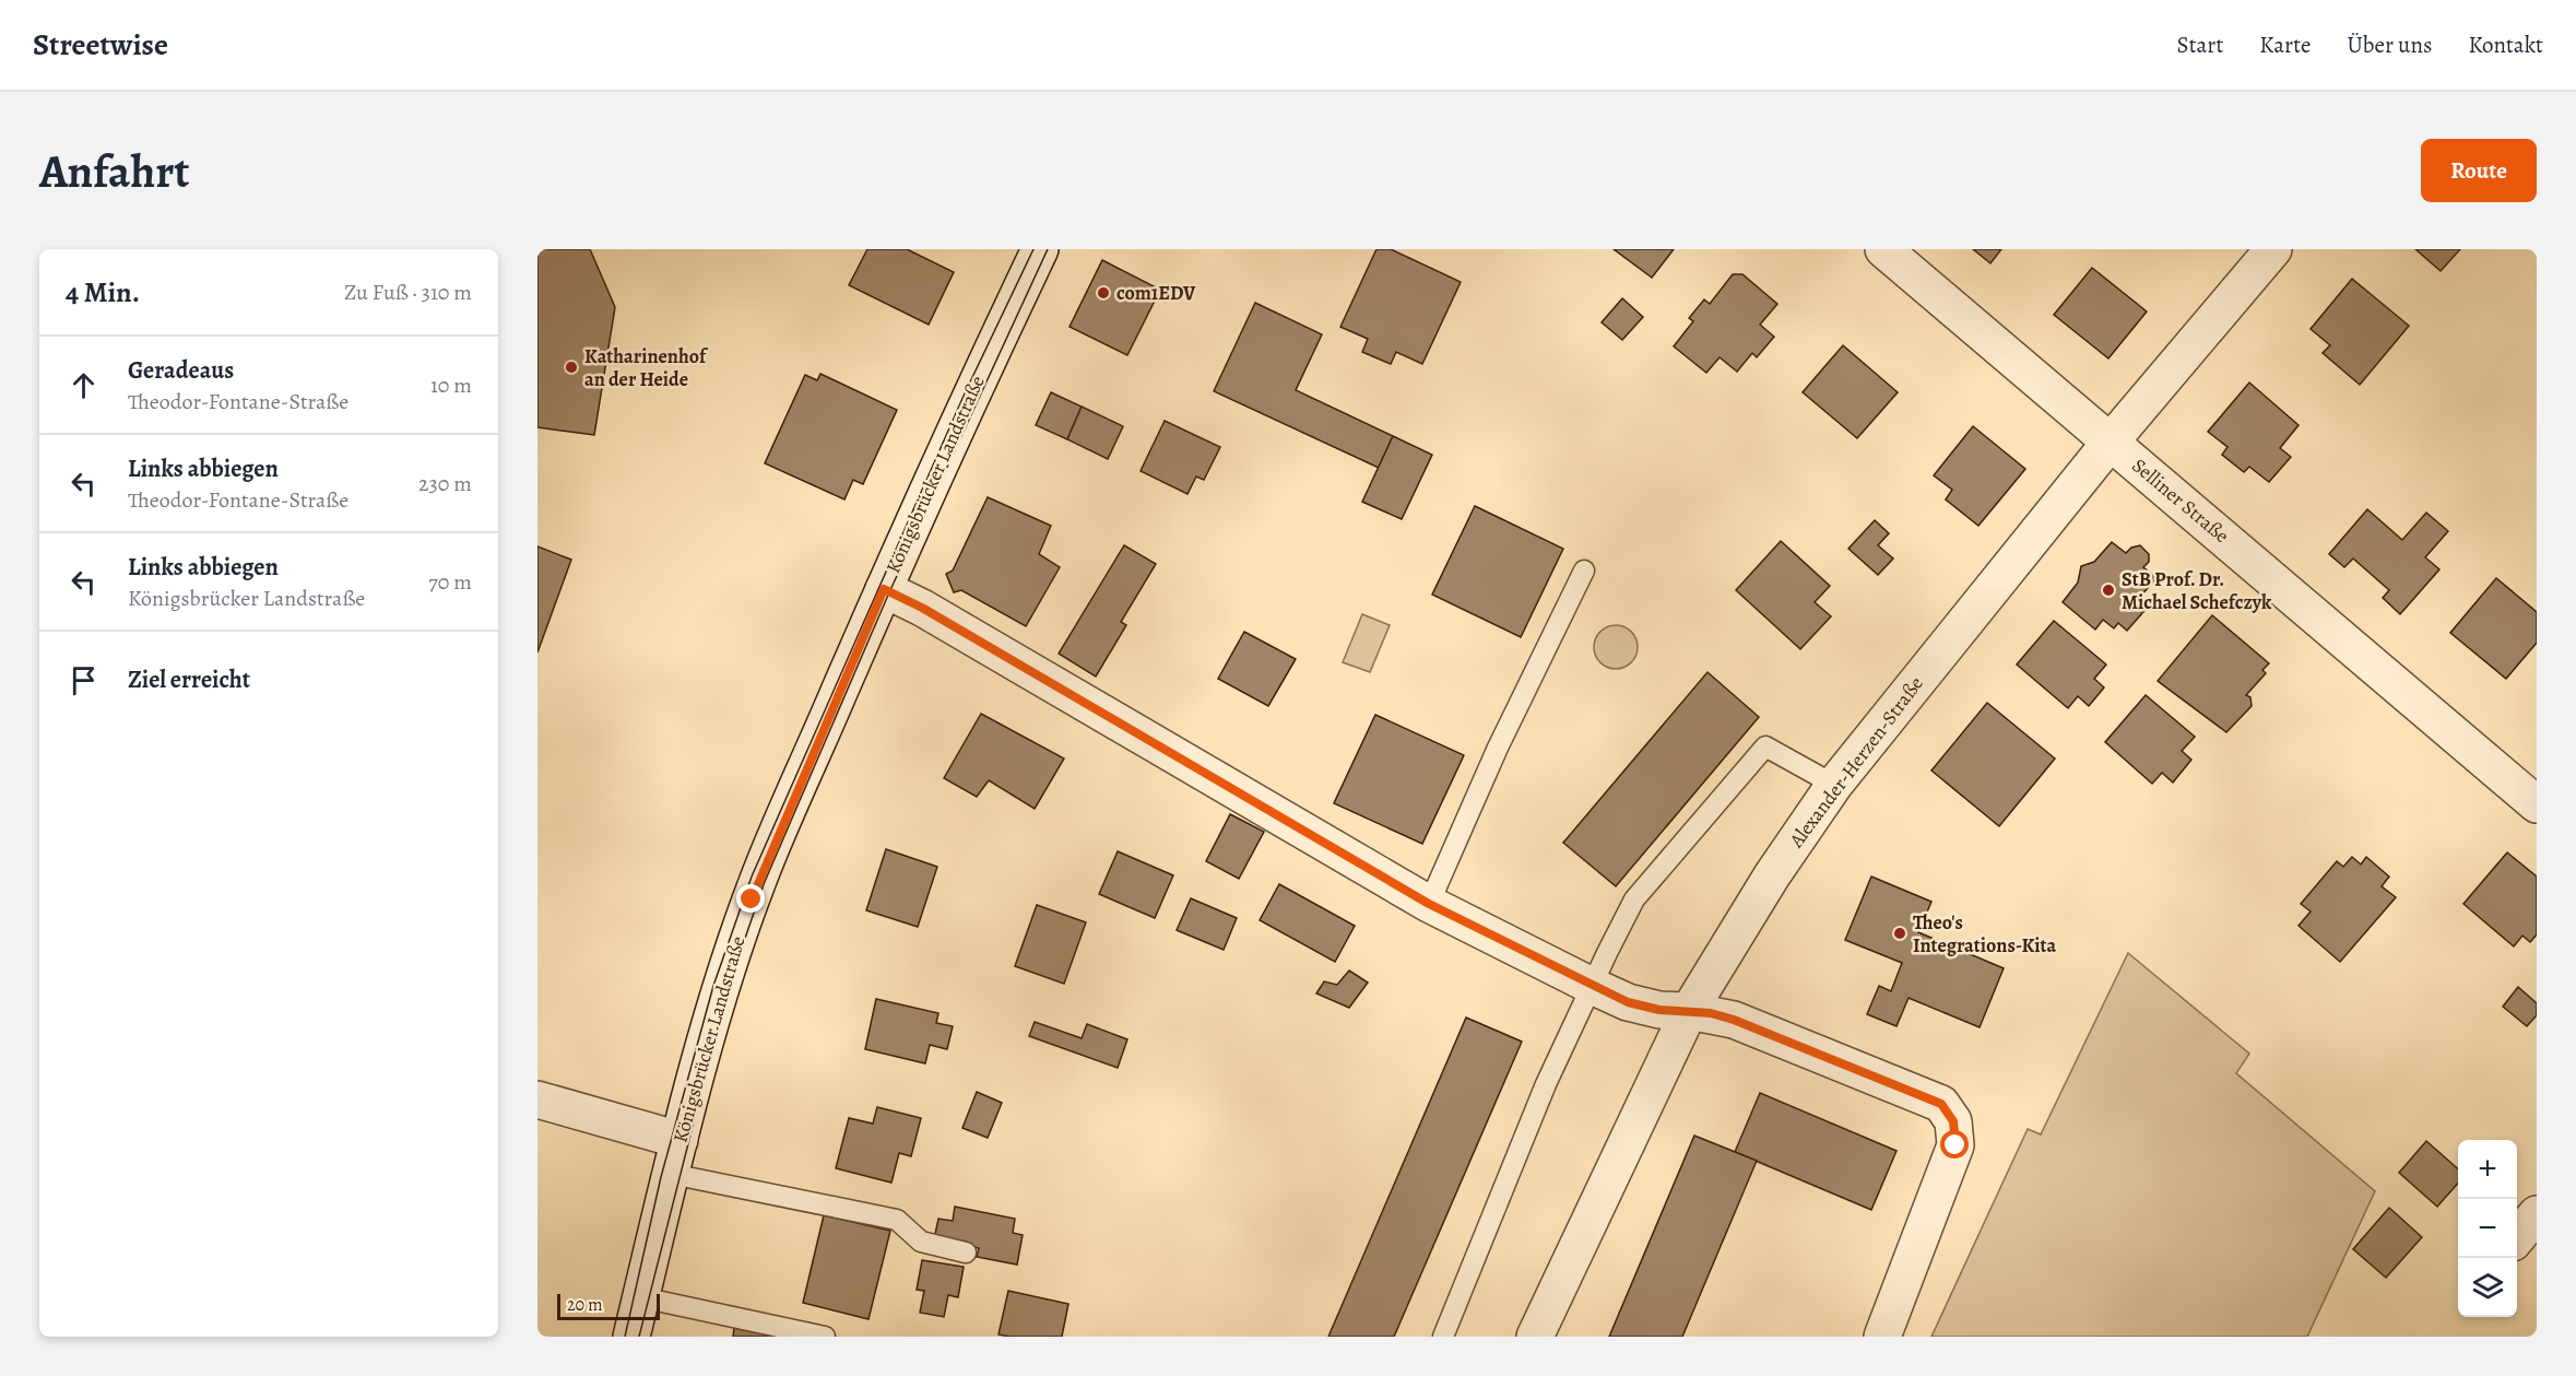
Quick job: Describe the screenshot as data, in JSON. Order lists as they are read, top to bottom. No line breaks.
{"streets":{"street":["Königsbrücker Landstraße","Selliner Straße","Alexander-Herzen-Straße"]},"crossings":[["Selliner Straße","Alexander-Herzen-Straße"]],"places":["com1EDV","Katharinenhof an der Heide","StB Prof. Dr. Michael Schefczyk","Theo's Integrations-Kita"],"scale_bar":"20 m","page":{"header":"Streetwise","nav":["Start","Karte","Über uns","Kontakt"],"buttons":"Route","title":"Anfahrt","heading":["4 Min.","Zu Fuß · 310 m"],"list":[["Geradeaus","Theodor-Fontane-Straße","10 m"],["Links abbiegen","Theodor-Fontane-Straße","230 m"],["Links abbiegen","Königsbrücker Landstraße","70 m"],"Ziel erreicht"],"map_buttons":["+","−"],"scale":"20 m"}}
